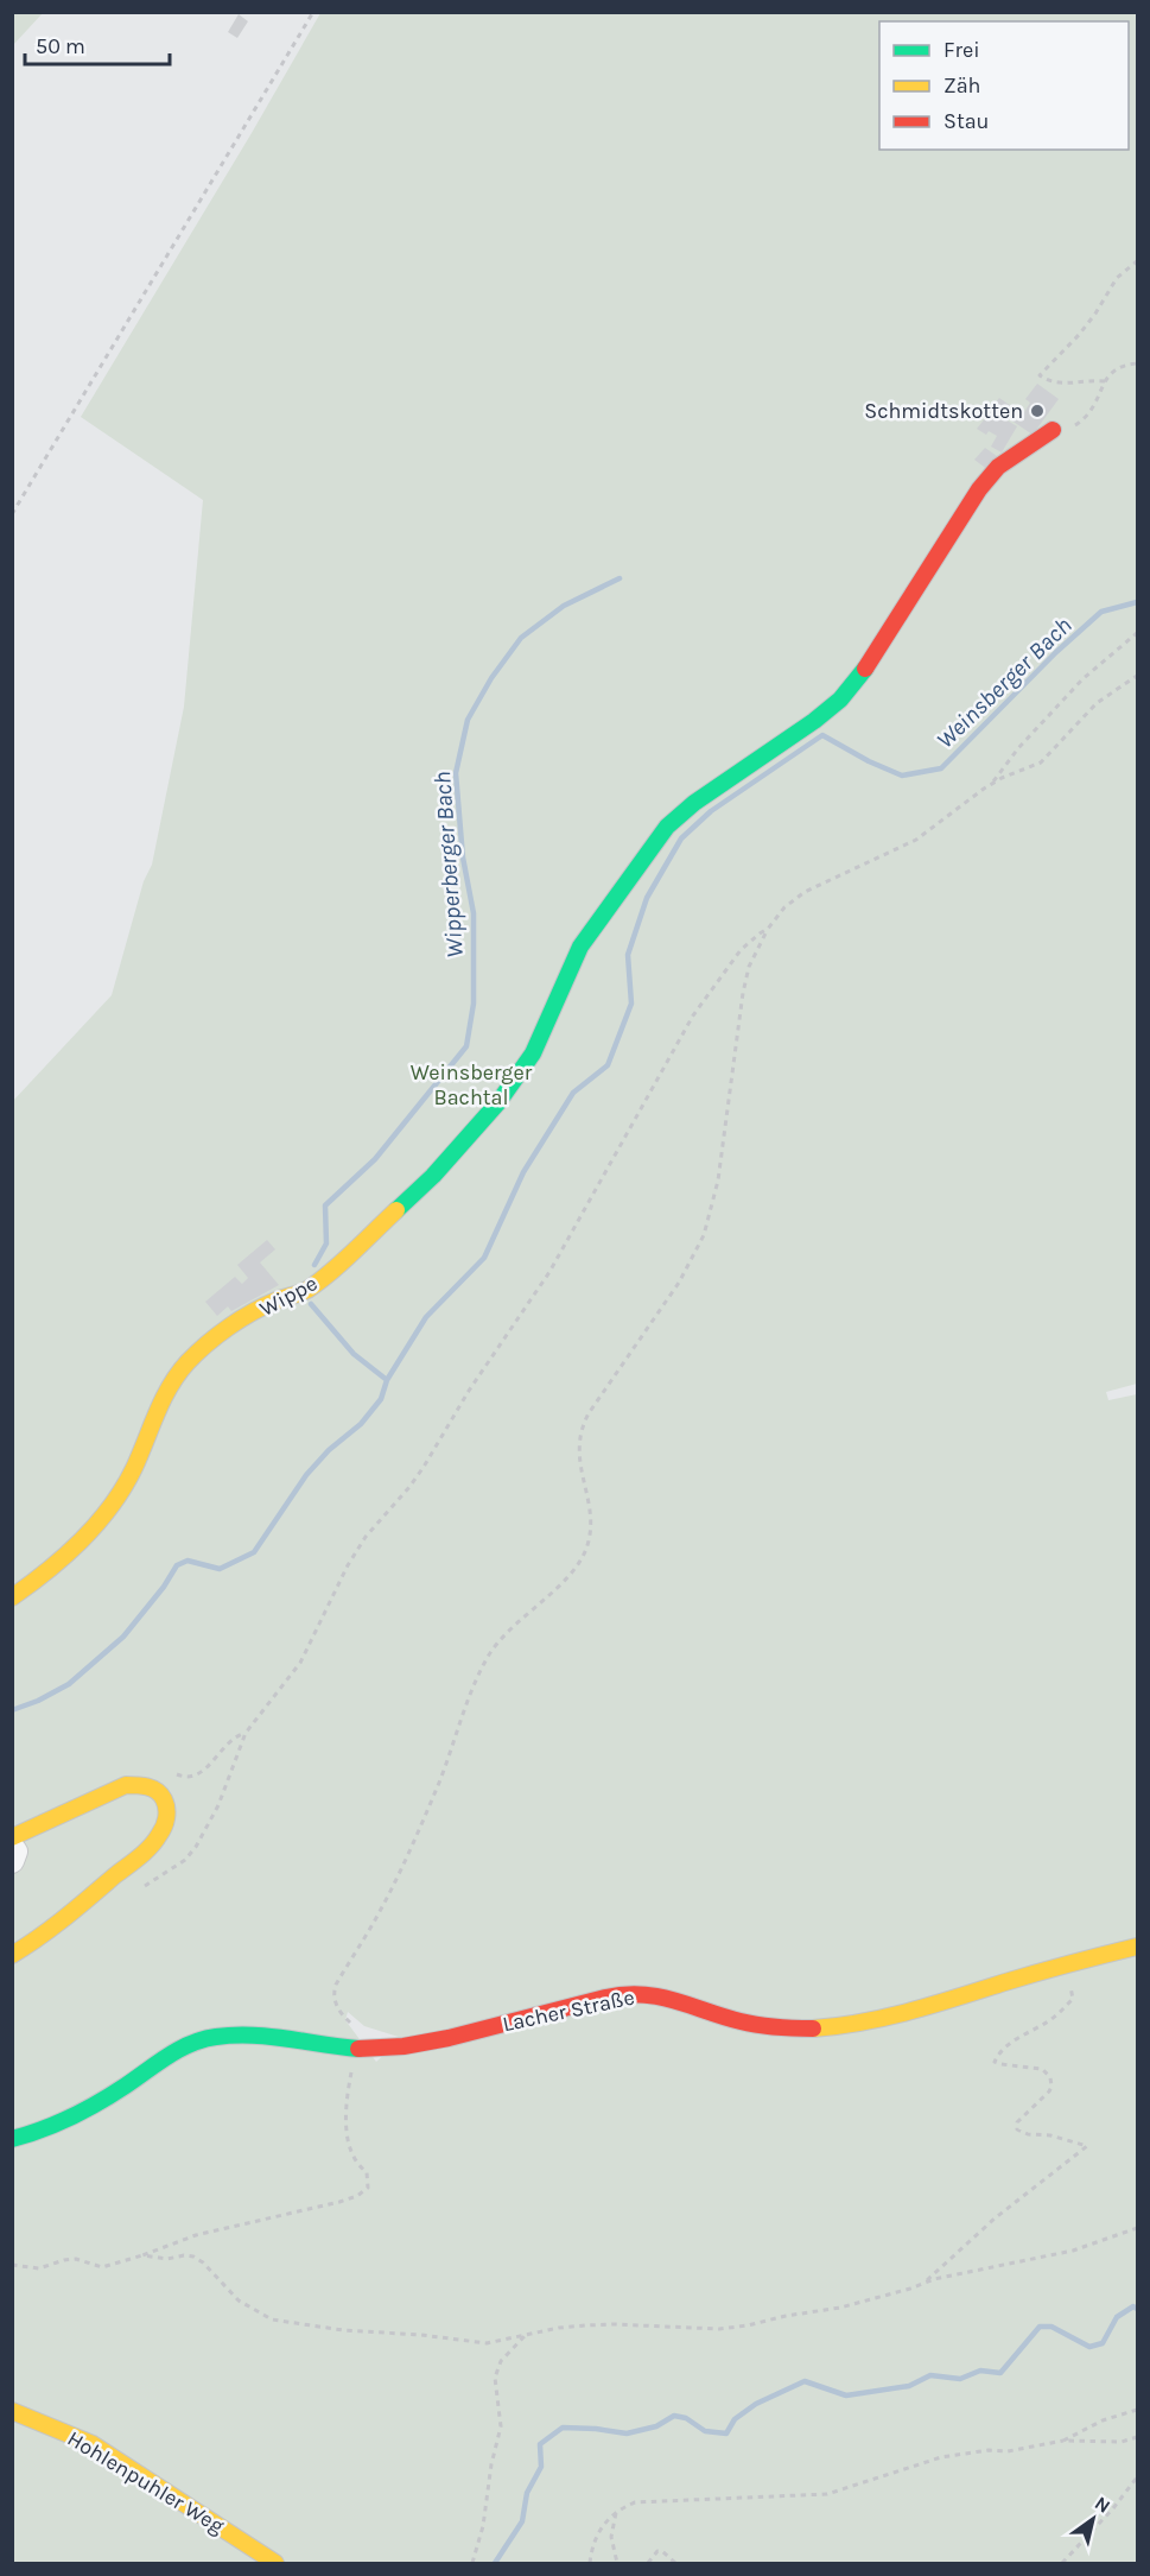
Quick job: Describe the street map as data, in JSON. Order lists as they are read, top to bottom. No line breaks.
{"streets":{"street":["Wippe","Lacher Straße","Hohlenpuhler Weg"]},"water":["Weinsberger Bach","Wipperberger Bach"],"parks":["Weinsberger Bachtal"],"places":["Schmidtskotten"],"legend":["Frei","Zäh","Stau"],"scale_bar":"50 m","north":"top right"}
